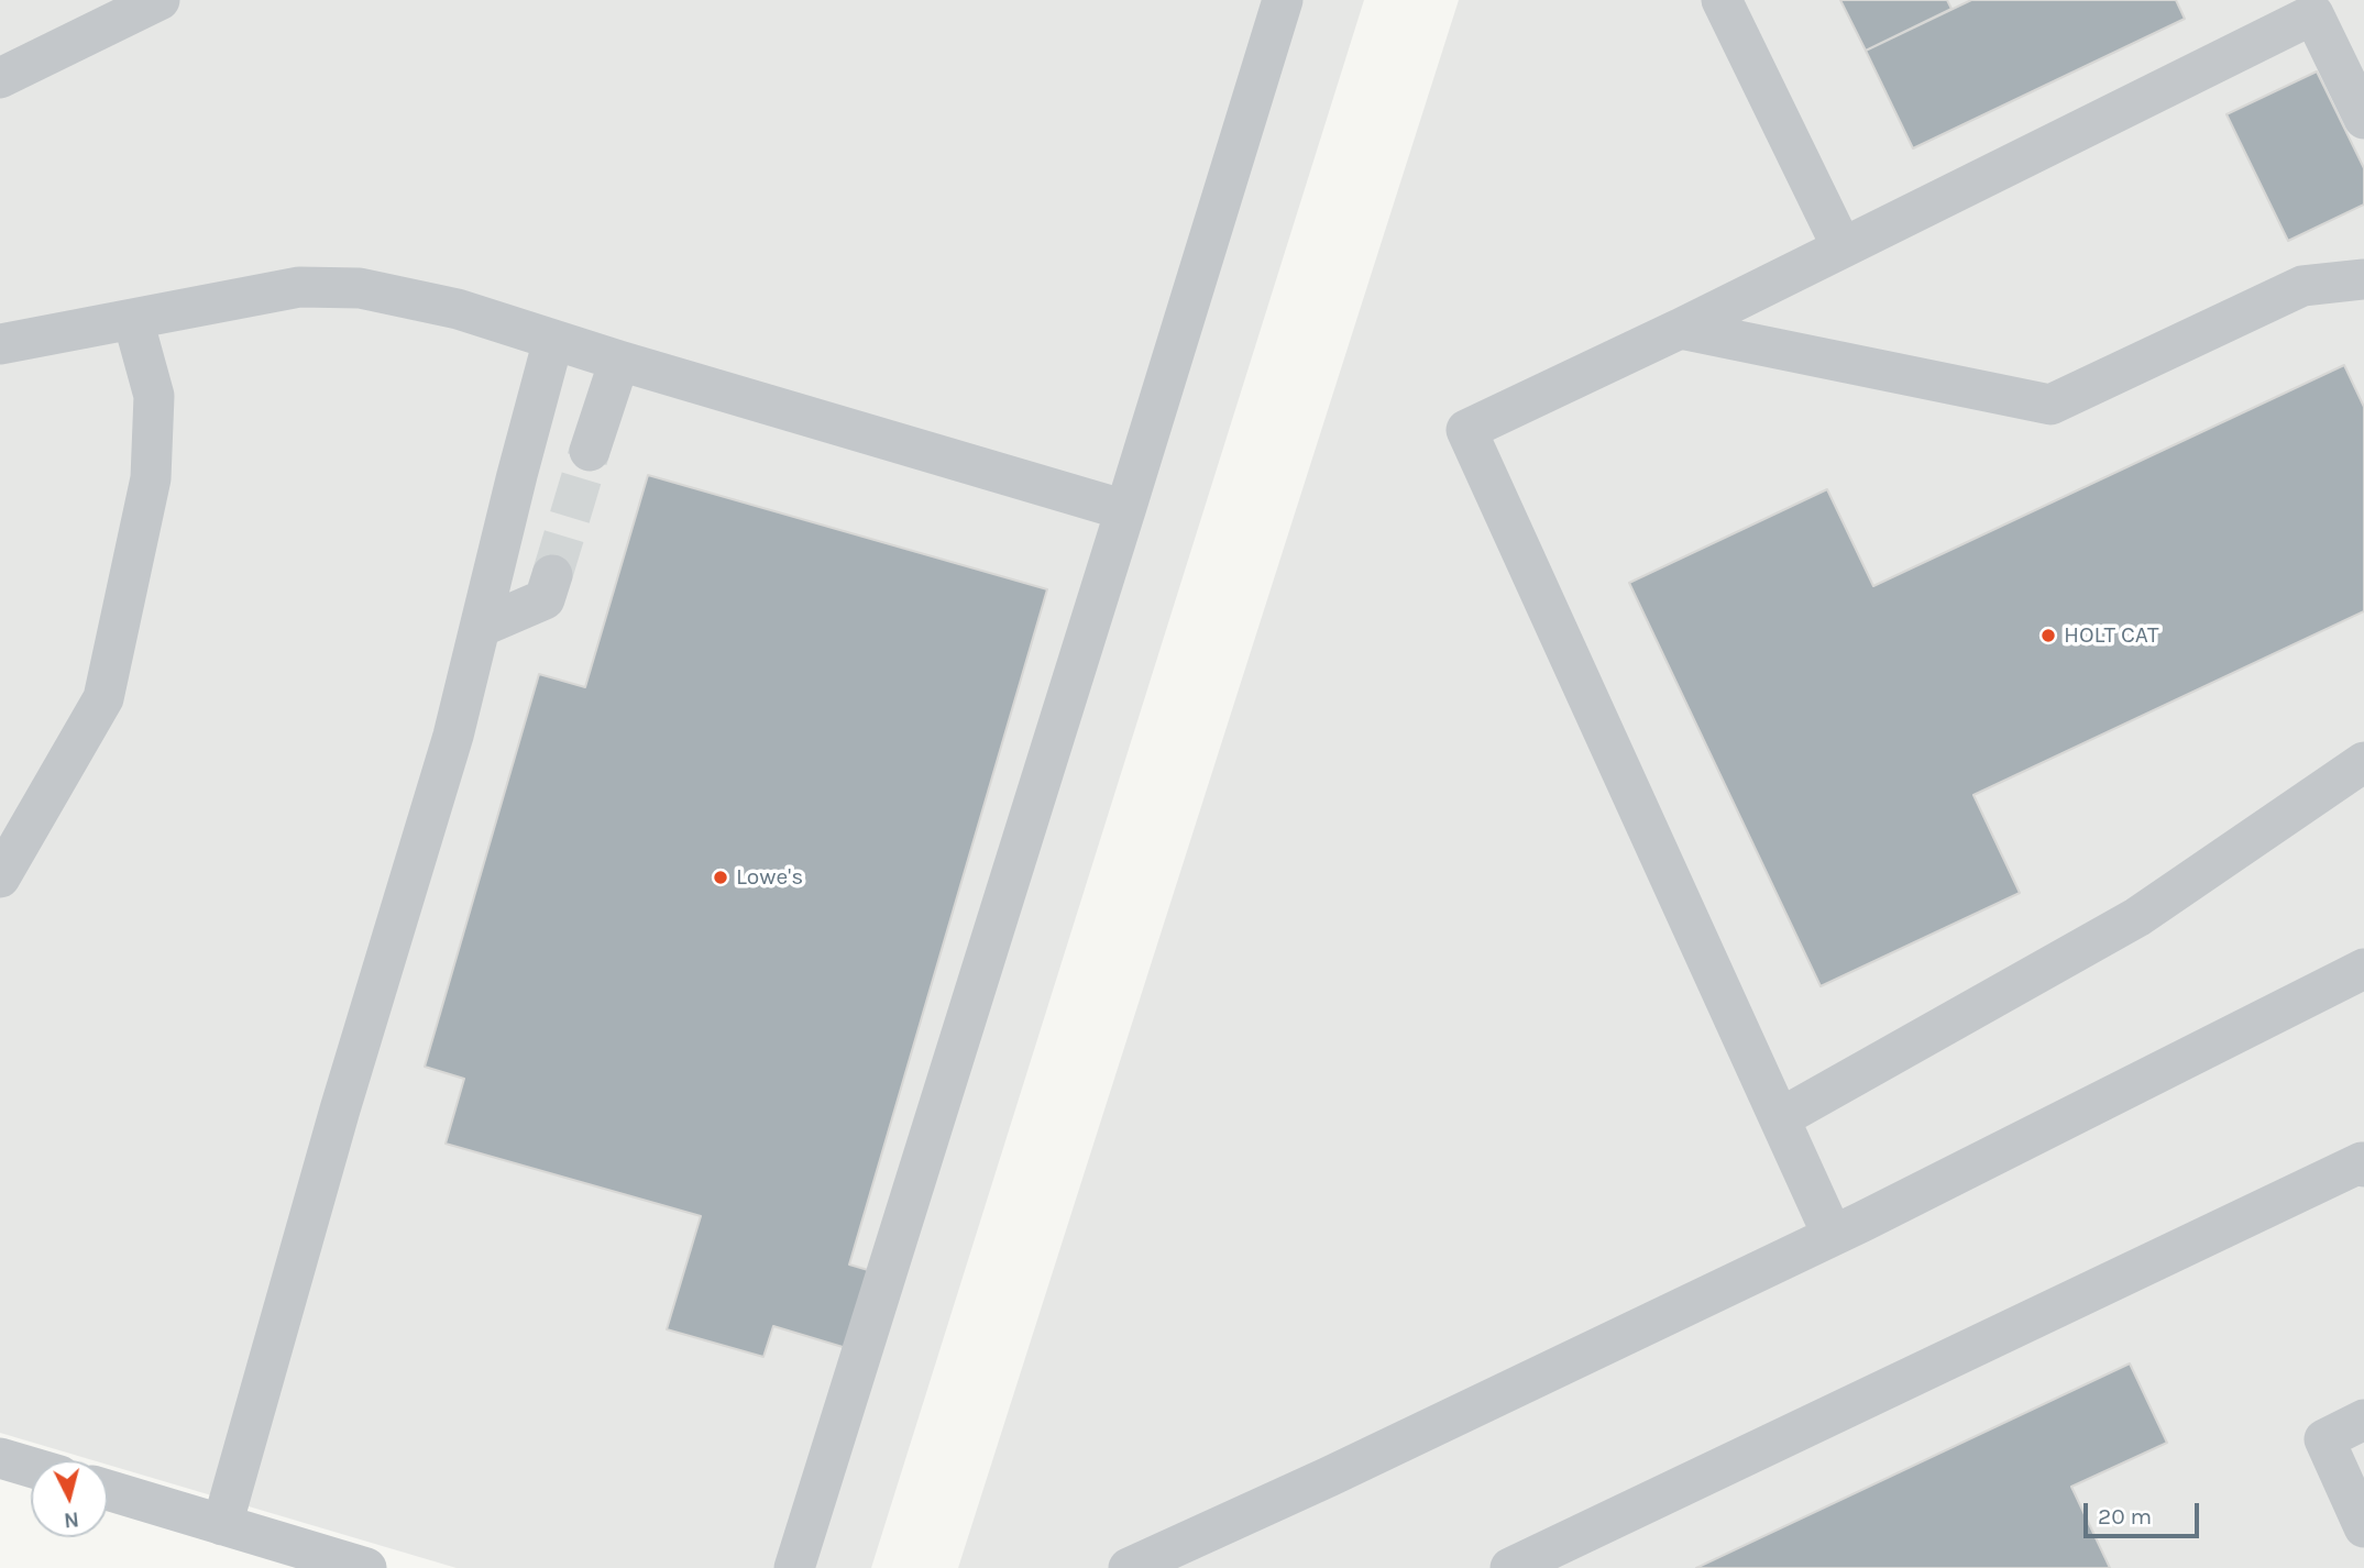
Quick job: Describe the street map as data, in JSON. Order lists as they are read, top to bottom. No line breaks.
{"places":["HOLT CAT","Lowe's"],"scale_bar":"20 m","north":"bottom"}
